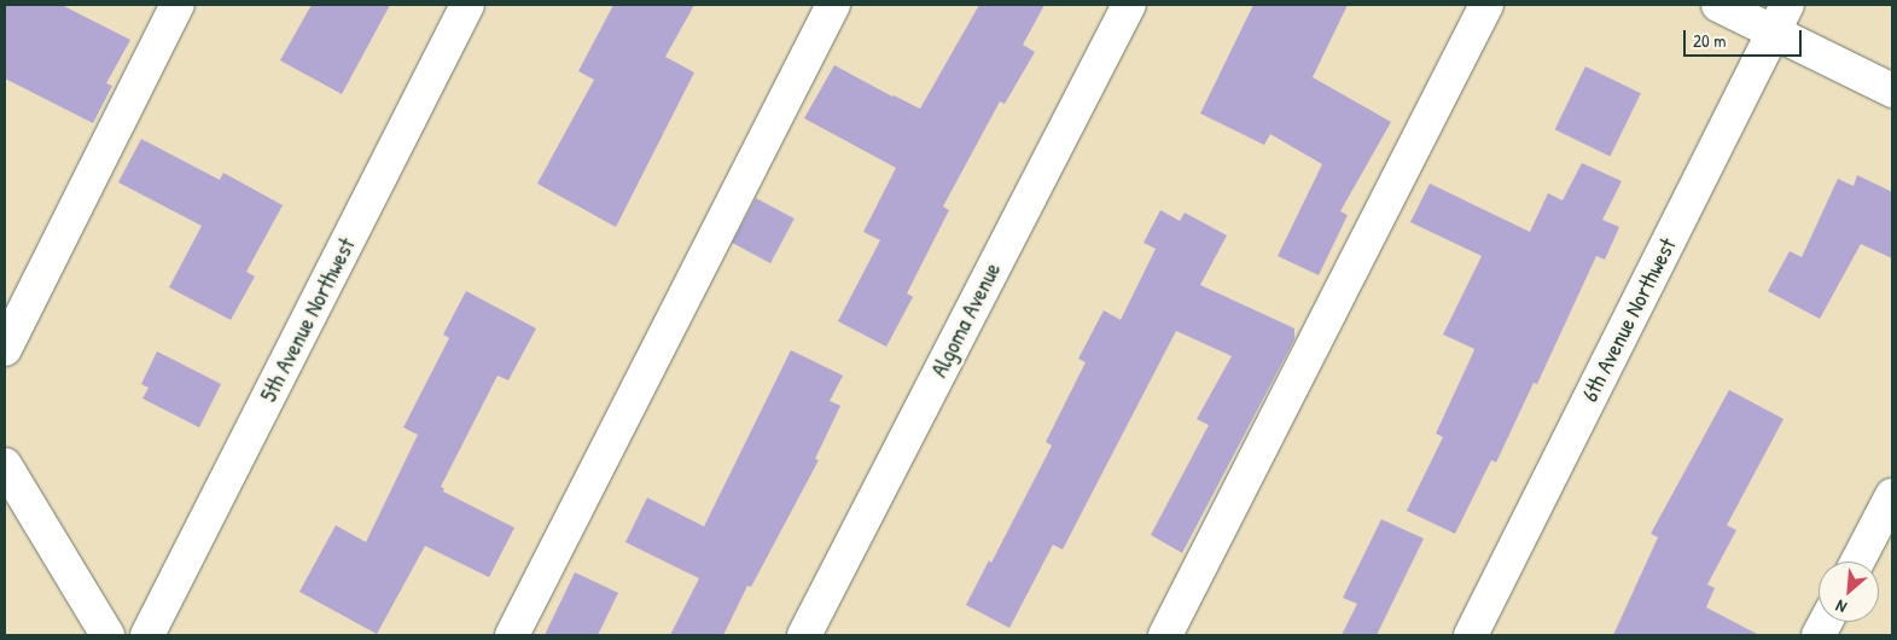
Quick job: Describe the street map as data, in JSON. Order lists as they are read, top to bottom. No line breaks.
{"streets":{"street":["5th Avenue Northwest","Algoma Avenue","6th Avenue Northwest"]},"scale_bar":"20 m","north":"bottom left"}
